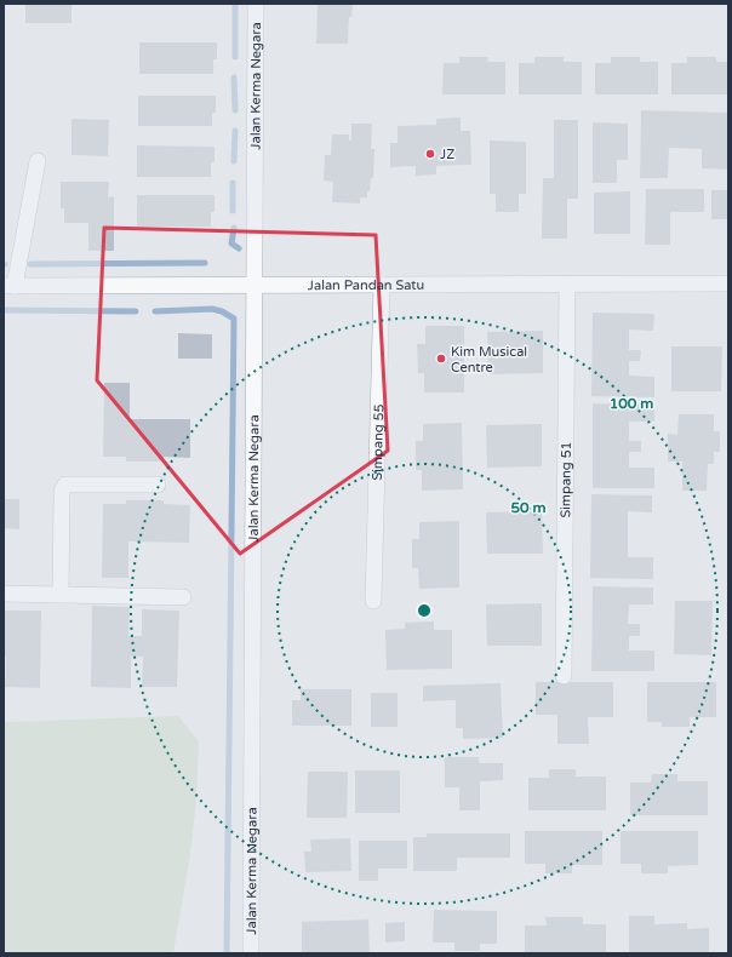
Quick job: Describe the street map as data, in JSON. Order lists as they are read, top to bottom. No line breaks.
{"streets":{"street":["Jalan Kerma Negara","Jalan Pandan Satu","Simpang 55","Simpang 51"]},"crossings":[["Jalan Kerma Negara","Jalan Pandan Satu"],["Jalan Pandan Satu","Simpang 55"],["Jalan Pandan Satu","Simpang 51"]],"places":["JZ","Kim Musical Centre"],"rings":["100 m","50 m"]}
